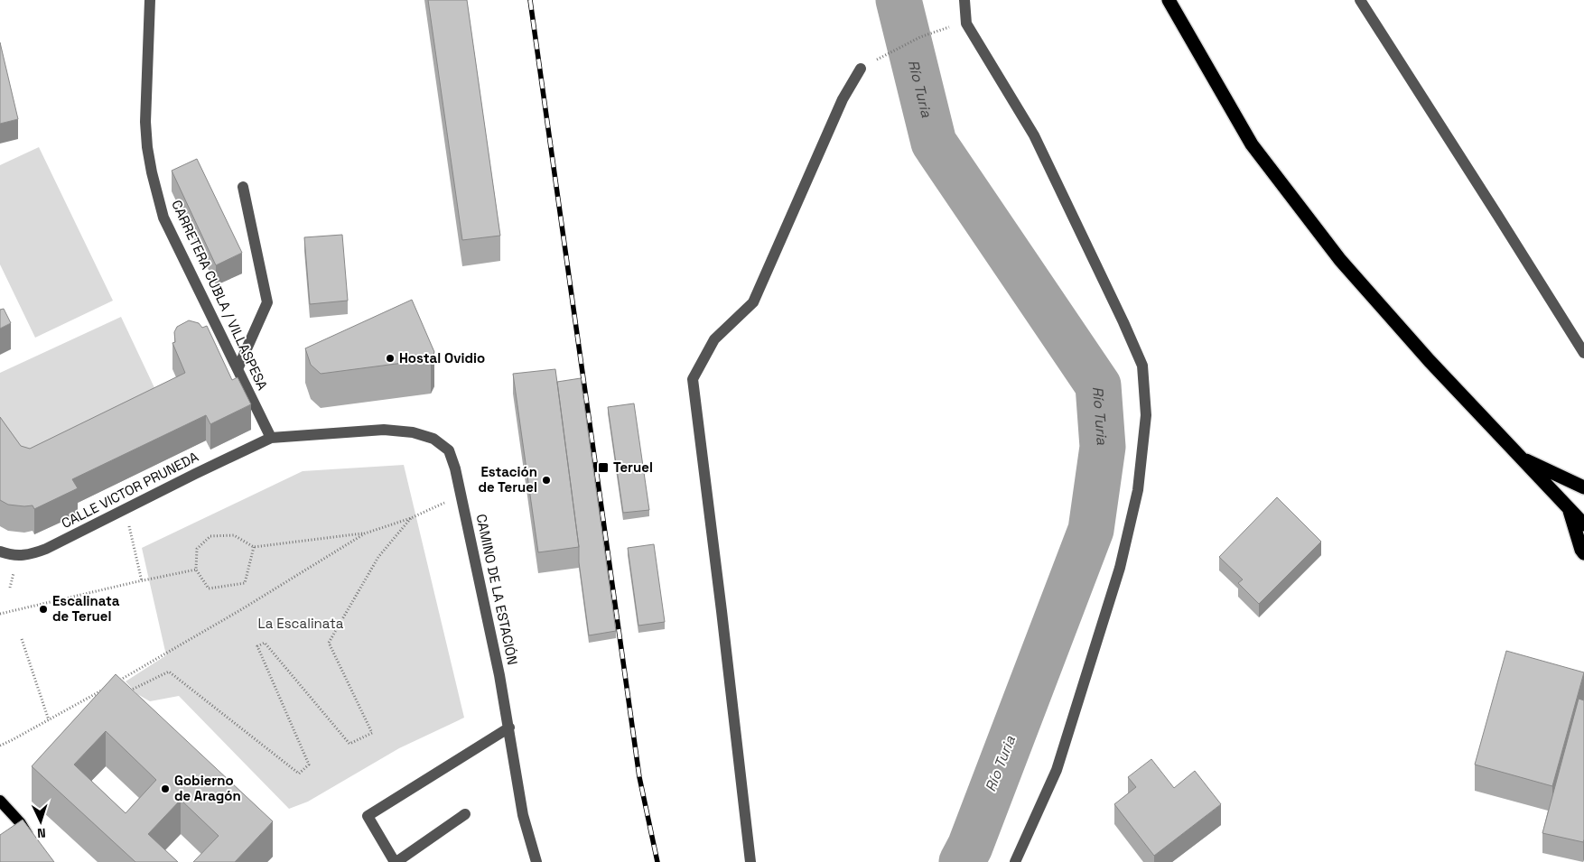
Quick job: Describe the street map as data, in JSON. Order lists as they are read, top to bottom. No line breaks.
{"streets":{"street":["CARRETERA CUBLA / VILLASPESA","CALLE VICTOR PRUNEDA","CAMINO DE LA ESTACIÓN"]},"crossings":[["CARRETERA CUBLA / VILLASPESA","CALLE VICTOR PRUNEDA"],["CARRETERA CUBLA / VILLASPESA","CAMINO DE LA ESTACIÓN"],["CALLE VICTOR PRUNEDA","CAMINO DE LA ESTACIÓN"]],"water":["Río Turia"],"parks":["La Escalinata"],"places":{"other":["Hostal Ovidio","Estación de Teruel","Escalinata de Teruel","Gobierno de Aragón"],"transit":["Teruel"]},"north":"bottom"}
